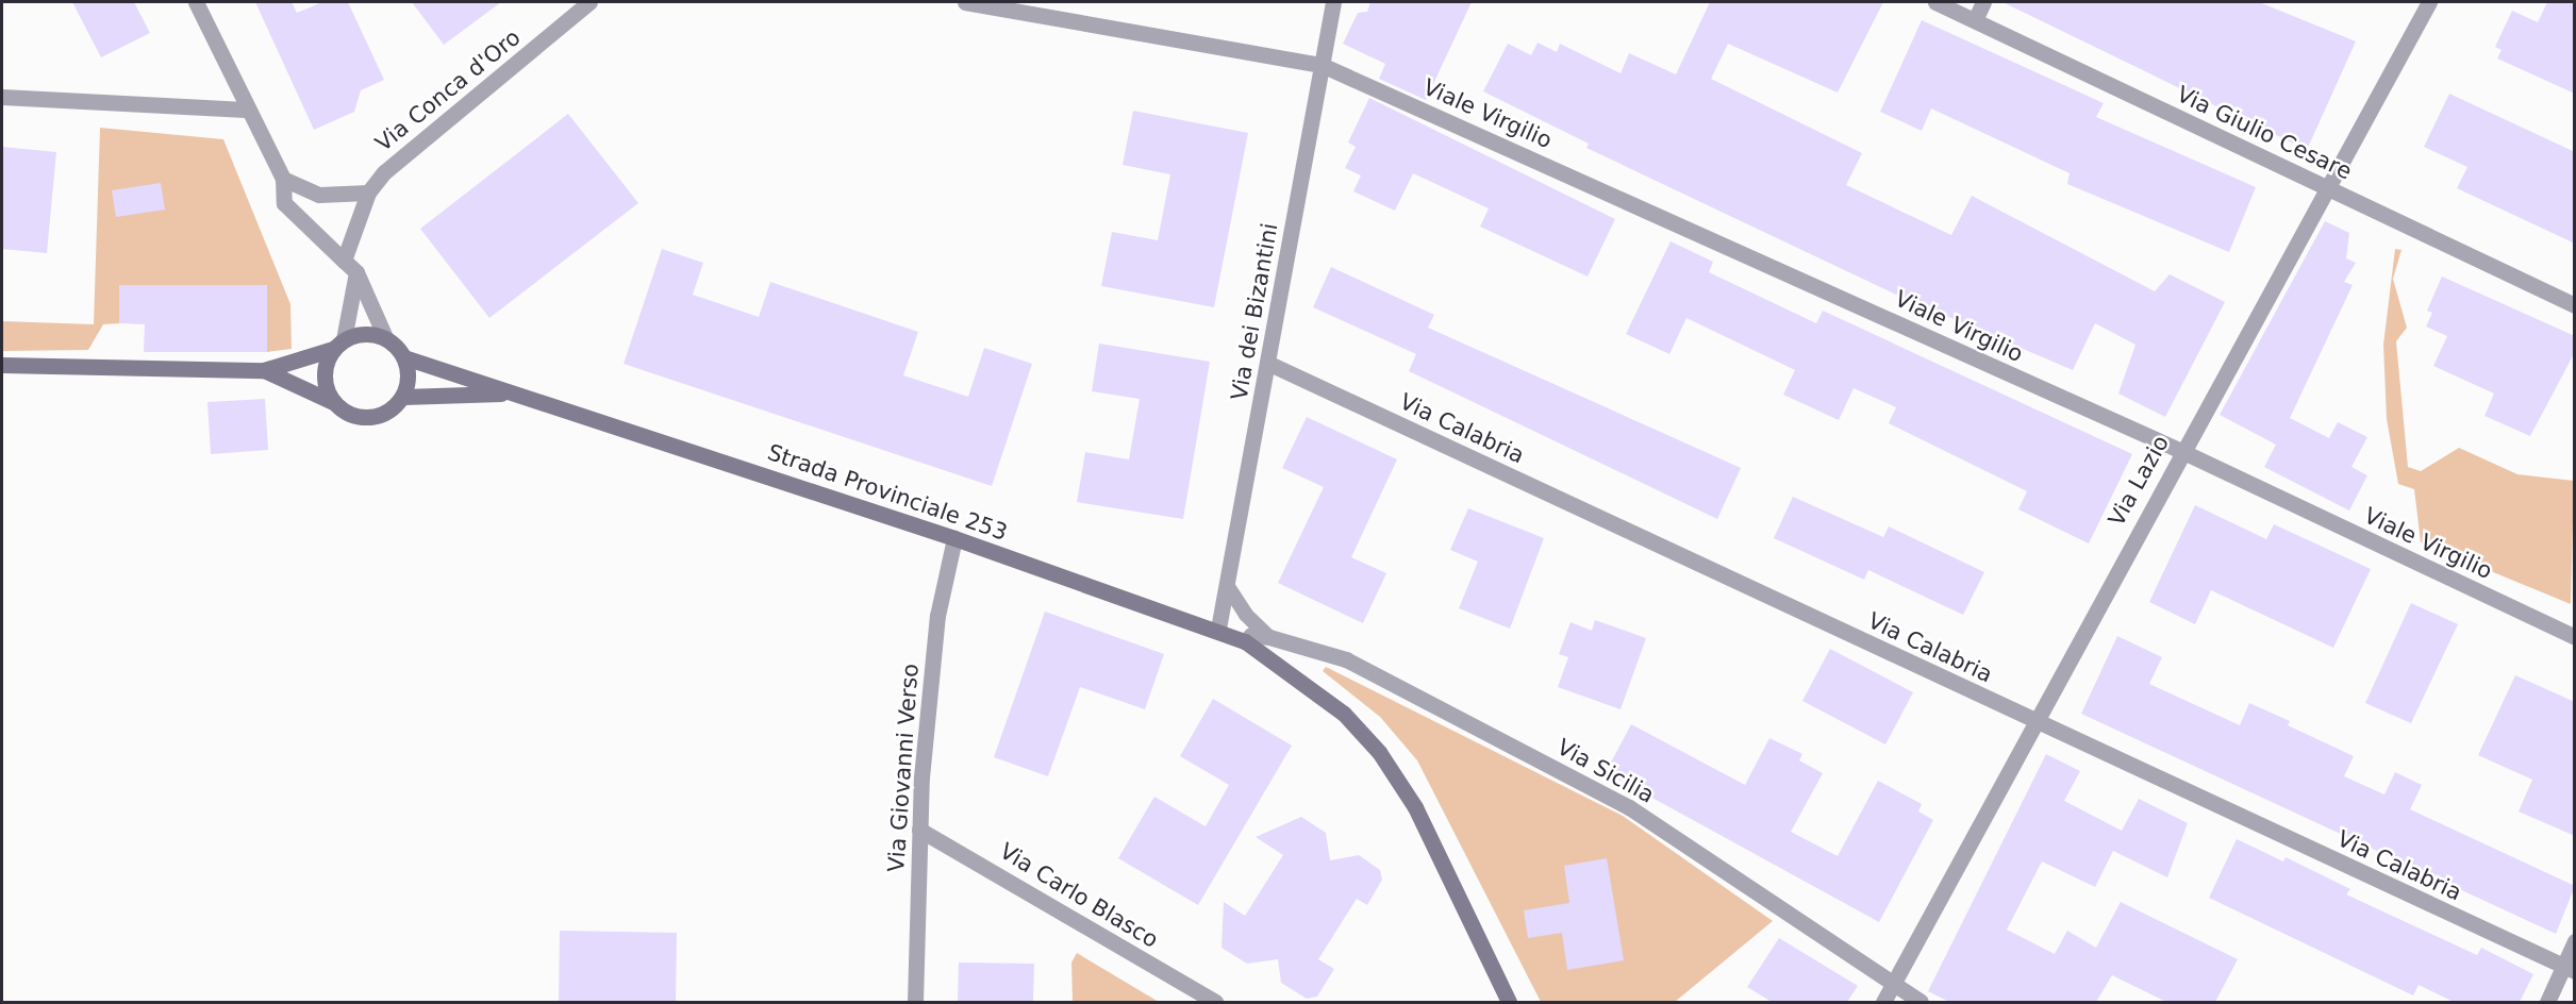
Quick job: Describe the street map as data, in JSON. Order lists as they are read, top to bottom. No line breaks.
{"streets":{"main road":["Strada Provinciale 253"],"street":["Via Conca d'Oro","Viale Virgilio","Via Giulio Cesare","Via dei Bizantini","Via Calabria","Via Lazio","Via Giovanni Verso","Via Sicilia","Via Carlo Blasco"]},"crossings":[["Viale Virgilio","Via dei Bizantini"],["Viale Virgilio","Via Lazio"],["Via Giulio Cesare","Via Lazio"],["Via dei Bizantini","Via Calabria"],["Via dei Bizantini","Strada Provinciale 253"],["Via Calabria","Via Lazio"],["Via Lazio","Via Sicilia"],["Strada Provinciale 253","Via Giovanni Verso"],["Strada Provinciale 253","Via Sicilia"],["Via Giovanni Verso","Via Carlo Blasco"]]}
